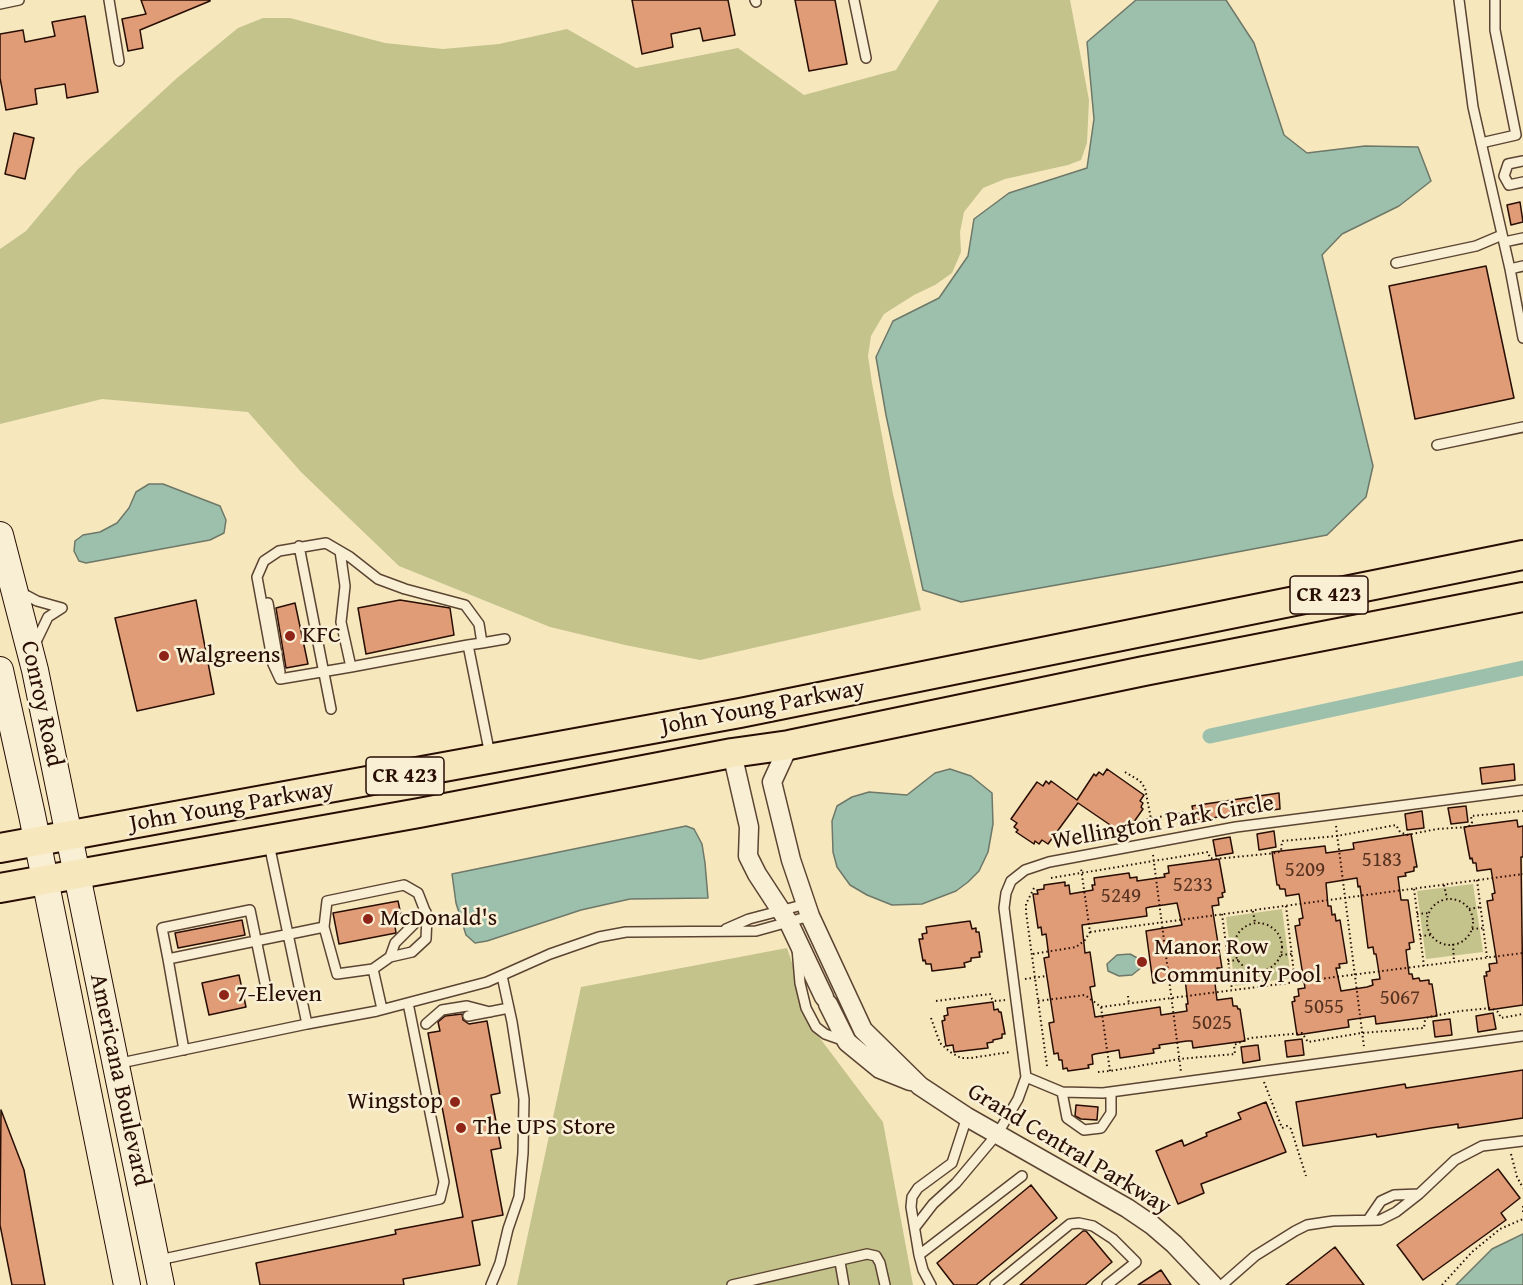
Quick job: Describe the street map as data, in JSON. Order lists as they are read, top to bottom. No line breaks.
{"streets":{"highway":["CR 423","John Young Parkway"],"main road":["Conroy Road","Americana Boulevard"],"street":["Grand Central Parkway"],"lane":["Wellington Park Circle"]},"crossings":[["Conroy Road","John Young Parkway"],["Conroy Road","Americana Boulevard"],["John Young Parkway","Americana Boulevard"],["John Young Parkway","Grand Central Parkway"]],"places":["KFC","Walgreens","McDonald's","Manor Row Community Pool","7-Eleven","Wingstop","The UPS Store"],"house_numbers":["5183","5209","5233","5249","5067","5055","5025"]}
